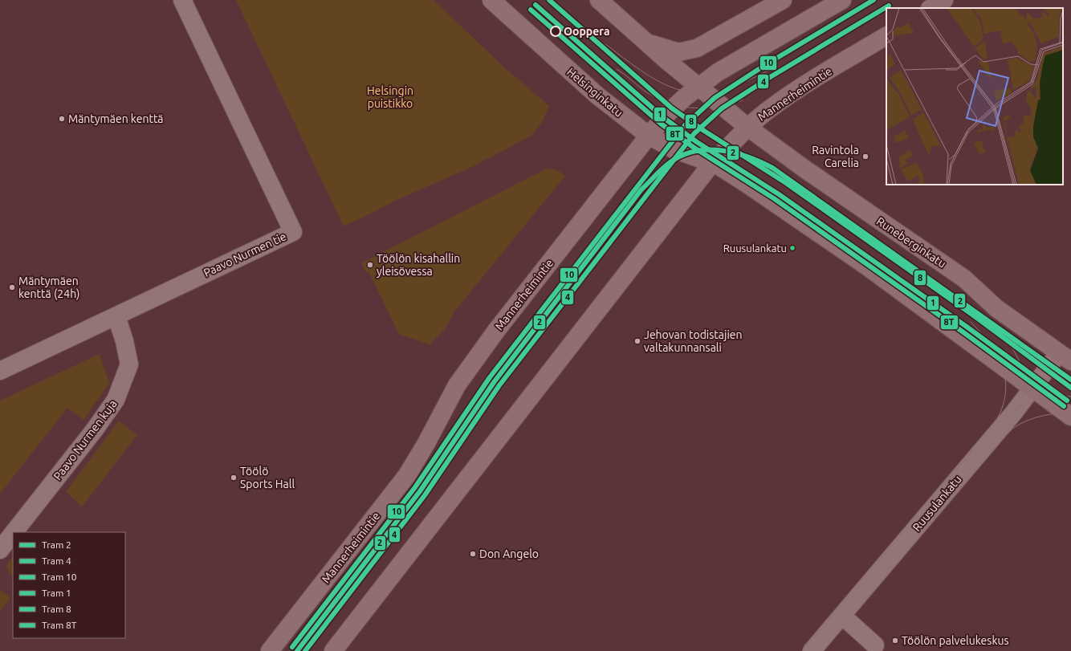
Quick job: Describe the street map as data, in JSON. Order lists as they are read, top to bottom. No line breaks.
{"streets":{"main road":["Helsinginkatu","Mannerheimintie","Runeberginkatu"],"street":["Paavo Nurmen tie","Paavo Nurmen kuja","Ruusulankatu"]},"crossings":[["Helsinginkatu","Mannerheimintie"],["Mannerheimintie","Runeberginkatu"],["Runeberginkatu","Ruusulankatu"],["Paavo Nurmen tie","Paavo Nurmen kuja"]],"parks":["Helsingin puistikko"],"places":["Ooppera","Mäntymäen kenttä","Ravintola Carelia","Ruusulankatu","Töölön kisahallin yleisövessa","Mäntymäen kenttä (24h)","Jehovan todistajien valtakunnansali","Töölö Sports Hall","Don Angelo","Töölön palvelukeskus"],"lines":["tram line 10","tram line 8","tram line 1","tram line 4","tram line 8T","tram line 2"],"legend":["Tram 2","Tram 4","Tram 10","Tram 1","Tram 8","Tram 8T"]}
